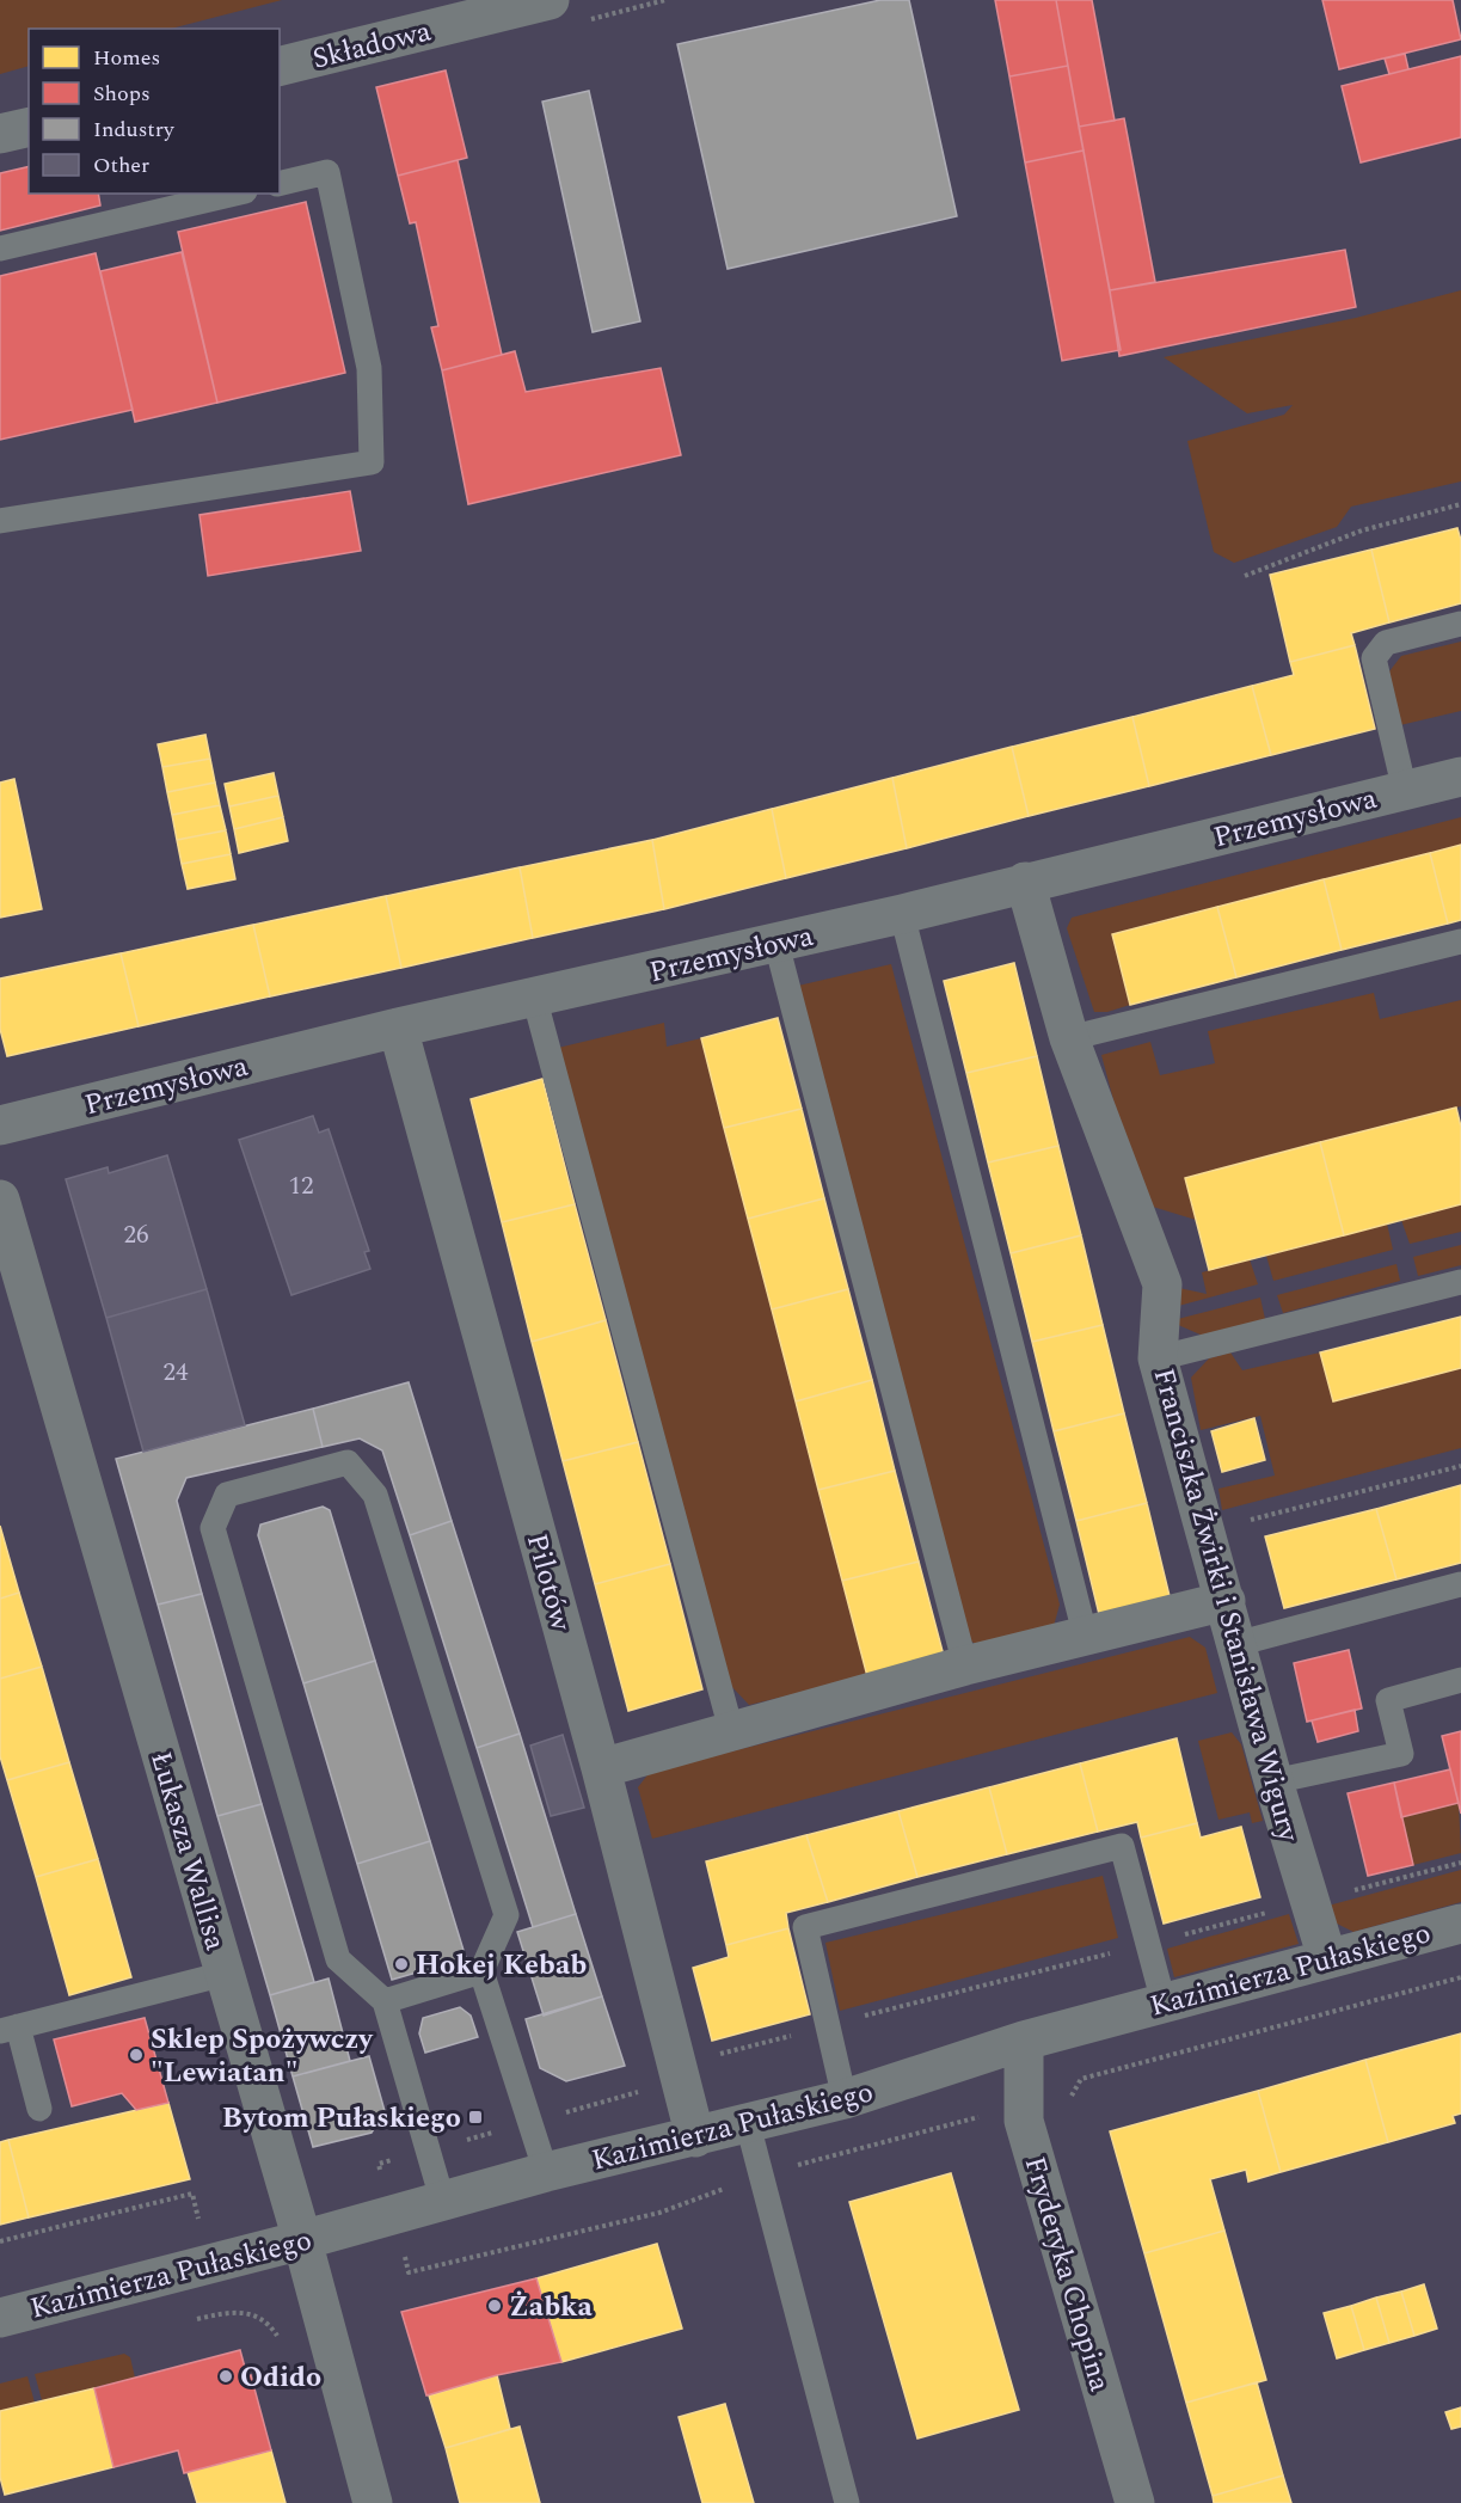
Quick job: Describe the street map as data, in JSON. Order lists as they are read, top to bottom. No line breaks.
{"streets":{"street":["Składowa","Przemysłowa","Pilotów","Franciszka Żwirki i Stanisława Wigury","Łukasza Wallisa","Kazimierza Pułaskiego","Fryderyka Chopina"]},"crossings":[["Przemysłowa","Pilotów"],["Przemysłowa","Franciszka Żwirki i Stanisława Wigury"],["Pilotów","Kazimierza Pułaskiego"],["Franciszka Żwirki i Stanisława Wigury","Kazimierza Pułaskiego"],["Łukasza Wallisa","Kazimierza Pułaskiego"],["Kazimierza Pułaskiego","Fryderyka Chopina"]],"places":{"other":["Hokej Kebab","Sklep Spożywczy \"Lewiatan\"","Żabka","Odido"],"transit":["Bytom Pułaskiego"]},"house_numbers":["12","26","24"],"legend":["Homes","Shops","Industry","Other"]}
